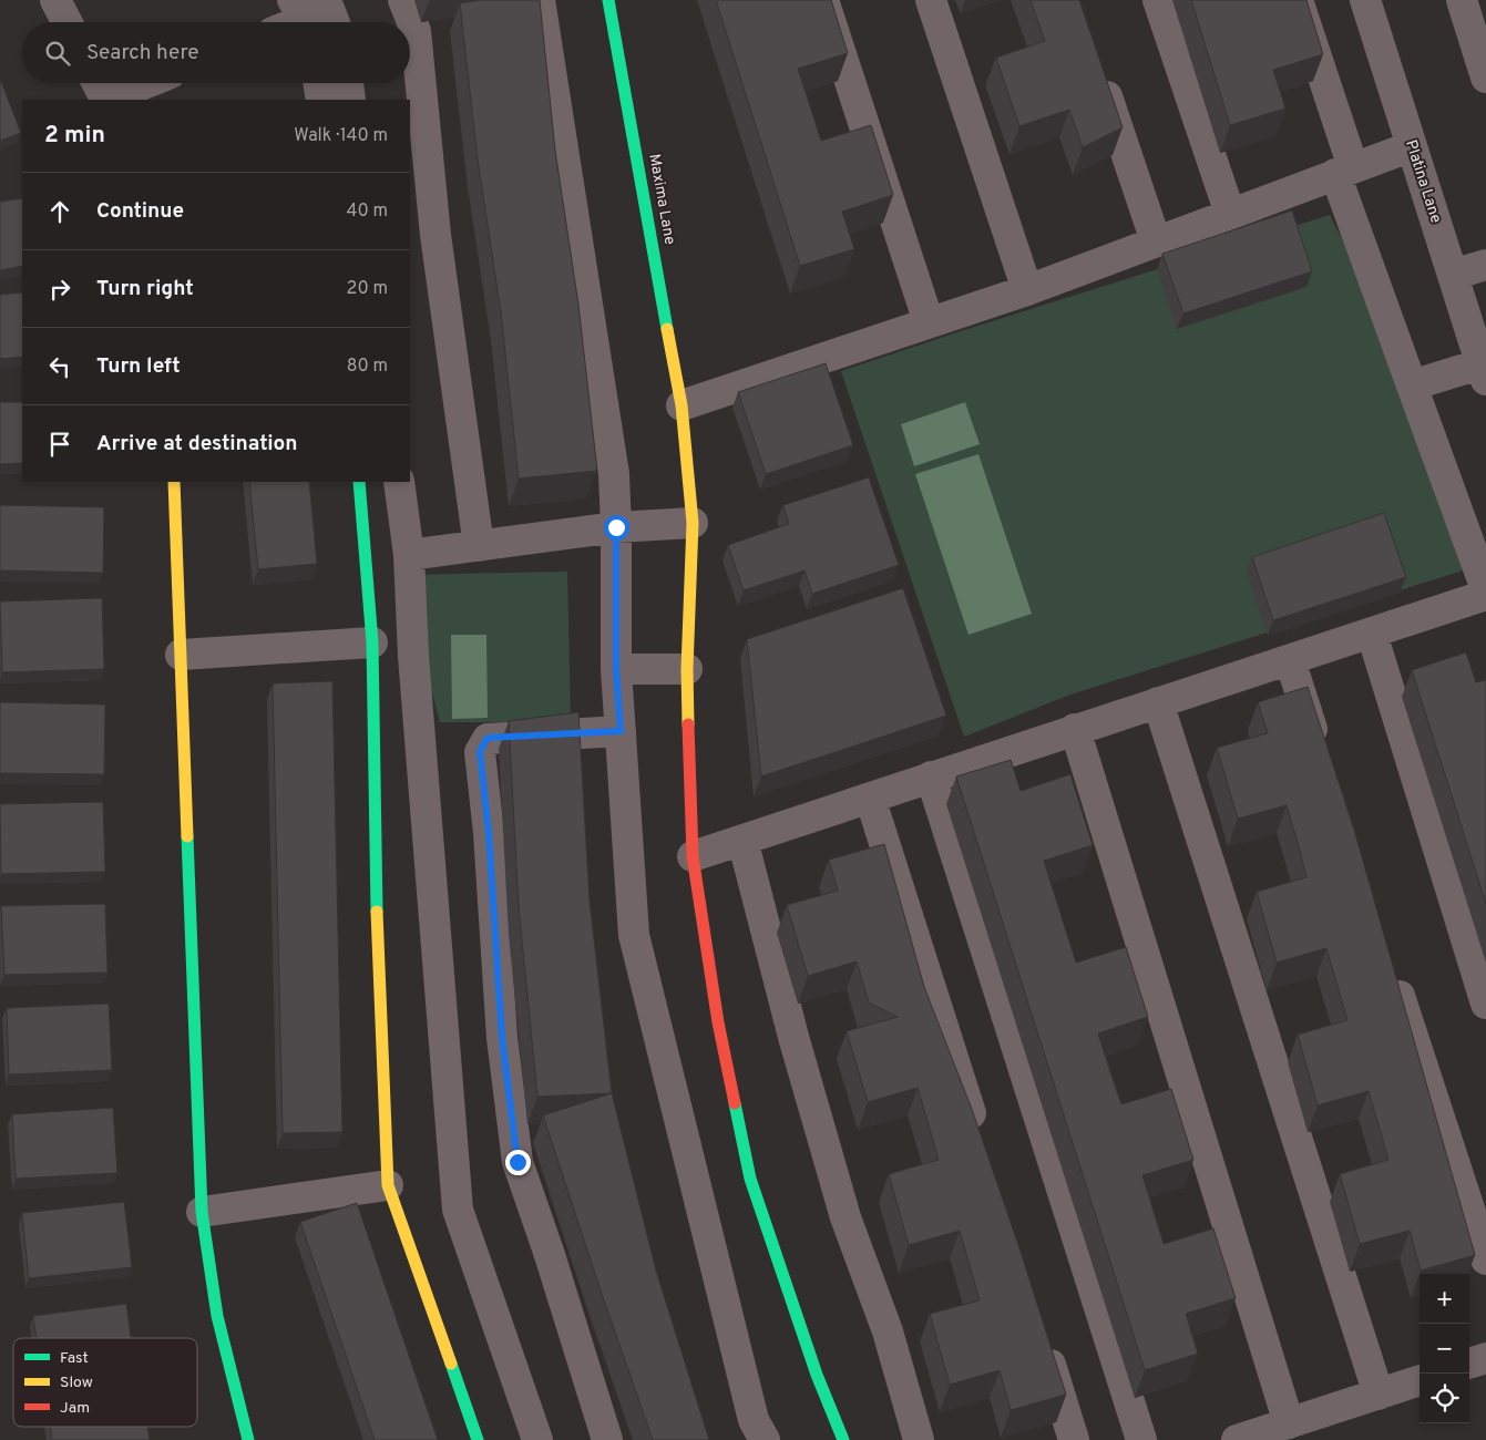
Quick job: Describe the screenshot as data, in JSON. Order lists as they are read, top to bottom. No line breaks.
{"streets":{"street":["Platina Lane","Maxima Lane"]},"legend":["Fast","Slow","Jam"],"page":{"search":"Search here","heading":["2 min","Walk · 140 m"],"list":[["Continue","40 m"],["Turn right","20 m"],["Turn left","80 m"],"Arrive at destination"],"map_buttons":["+","−"]}}
